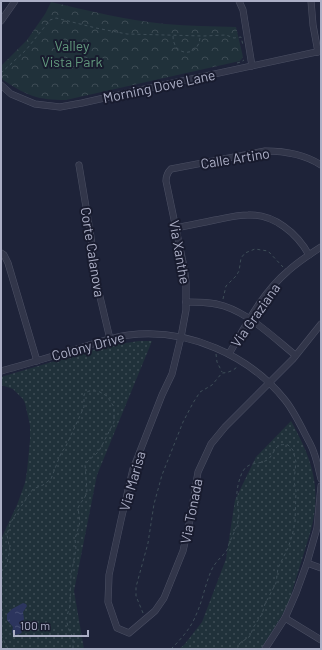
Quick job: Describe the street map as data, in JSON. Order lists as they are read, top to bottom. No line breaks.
{"streets":{"street":["Morning Dove Lane","Calle Artino","Corte Calanova","Via Xanthe","Via Graziana","Colony Drive","Via Marisa","Via Tonada"]},"crossings":[["Calle Artino","Via Xanthe"],["Corte Calanova","Colony Drive"],["Via Xanthe","Colony Drive"],["Via Xanthe","Via Marisa"],["Via Graziana","Colony Drive"],["Colony Drive","Via Marisa"],["Colony Drive","Via Tonada"],["Via Marisa","Via Tonada"]],"parks":["Valley Vista Park"],"scale_bar":"100 m"}
